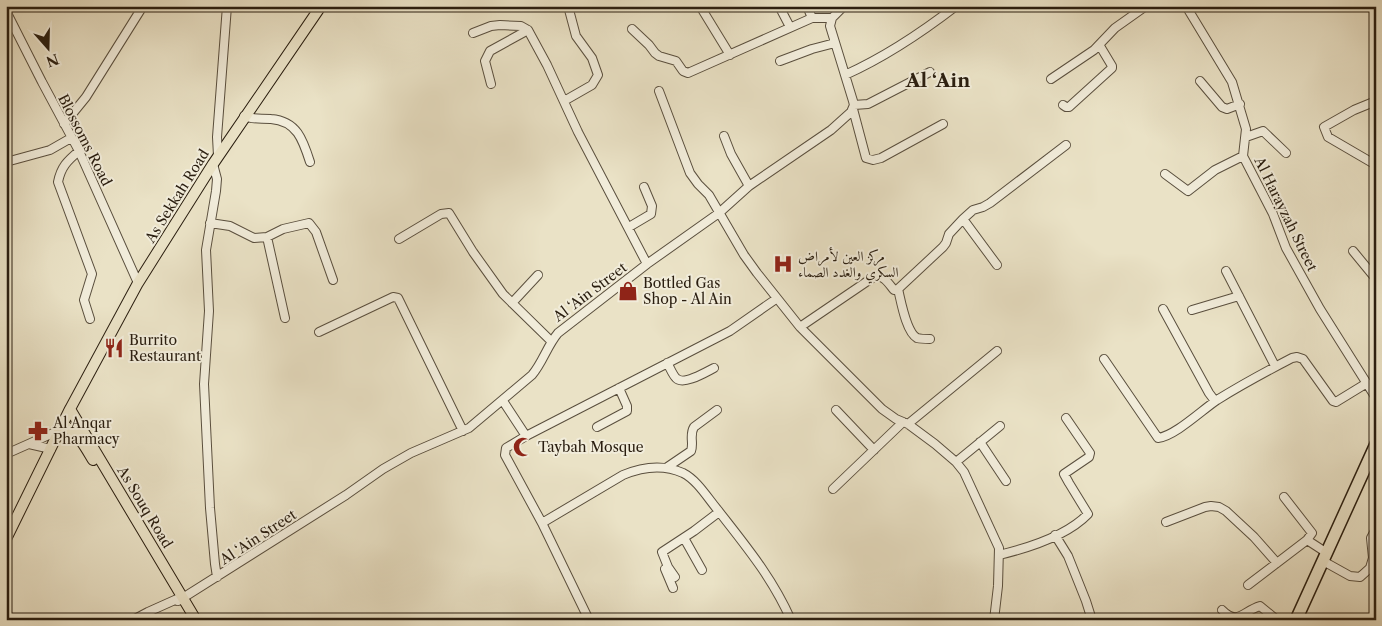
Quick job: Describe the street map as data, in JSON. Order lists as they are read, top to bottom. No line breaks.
{"streets":{"main road":["As Sekkah Road","As Souq Road"],"street":["Blossoms Road","Al Harayzah Street","Al ‘Ain Street"]},"crossings":[["Blossoms Road","As Sekkah Road"],["As Sekkah Road","As Souq Road"],["Al ‘Ain Street","As Souq Road"]],"districts":["Al ‘Ain"],"places":{"hospital":["مركز العين لأمراض السكري والغدد الصماء"],"shop":["Bottled Gas Shop - Al Ain"],"restaurant":["Burrito Restaurant"],"pharmacy":["Al Anqar Pharmacy"],"mosque":["Taybah Mosque"]},"north":"bottom"}
